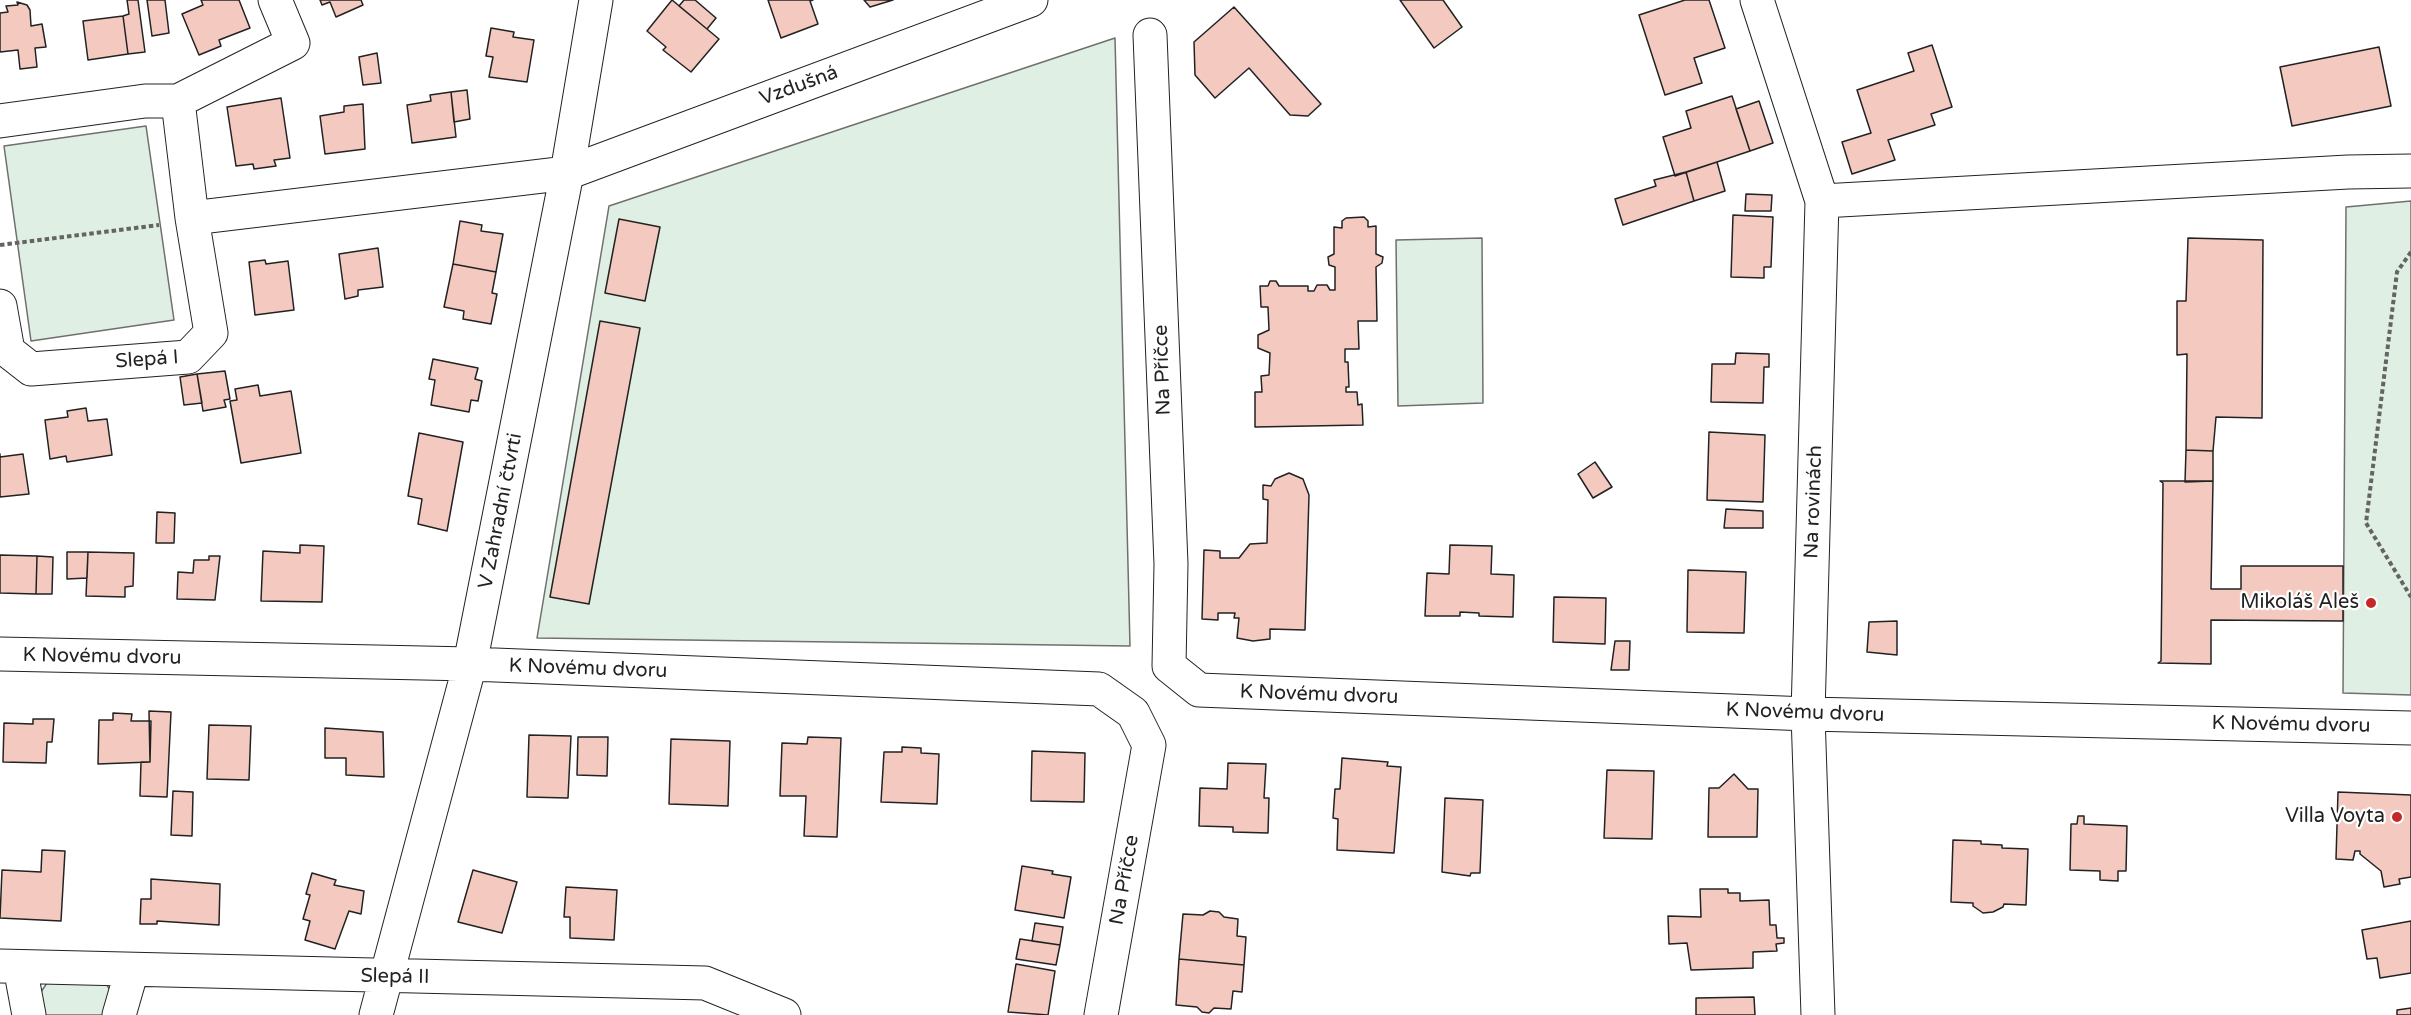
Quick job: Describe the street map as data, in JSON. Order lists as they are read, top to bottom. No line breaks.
{"streets":{"street":["Vzdušná","Slepá I","Na Příčce","Na rovinách","V Zahradní čtvrti","K Novému dvoru","Slepá II"]},"crossings":[["Vzdušná","V Zahradní čtvrti"],["Na Příčce","K Novému dvoru"],["Na rovinách","K Novému dvoru"],["V Zahradní čtvrti","K Novému dvoru"],["V Zahradní čtvrti","Slepá II"]],"places":["Mikoláš Aleš","Villa Voyta"]}
